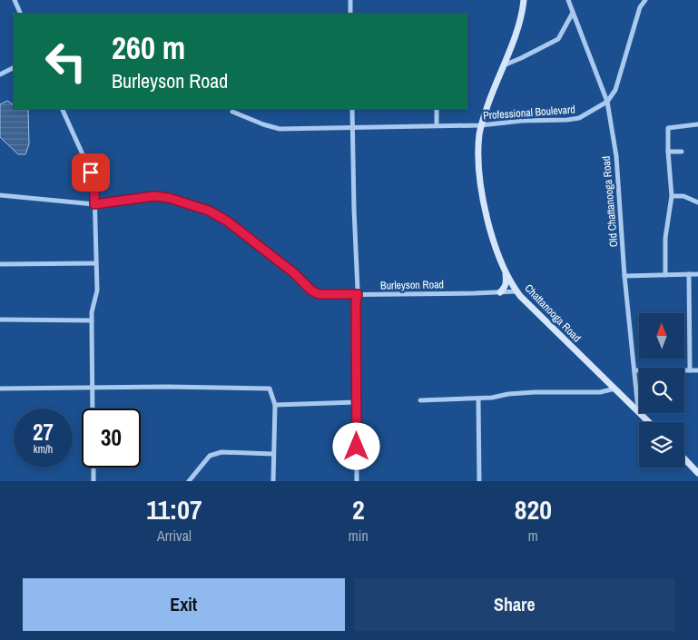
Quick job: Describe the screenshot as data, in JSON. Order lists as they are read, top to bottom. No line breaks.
{"streets":{"main road":["Chattanooga Road"],"street":["Professional Boulevard","Old Chattanooga Road","Burleyson Road"]},"crossings":[["Professional Boulevard","Old Chattanooga Road"],["Professional Boulevard","Chattanooga Road"],["Old Chattanooga Road","Chattanooga Road"],["Burleyson Road","Chattanooga Road"]],"north":"top","page":{"turn":["260 m","Burleyson Road"],"speed":"27 km/h","limit":"30","eta":["11:07","Arrival","2","min","820","m"],"buttons":["Exit","Share"]}}
